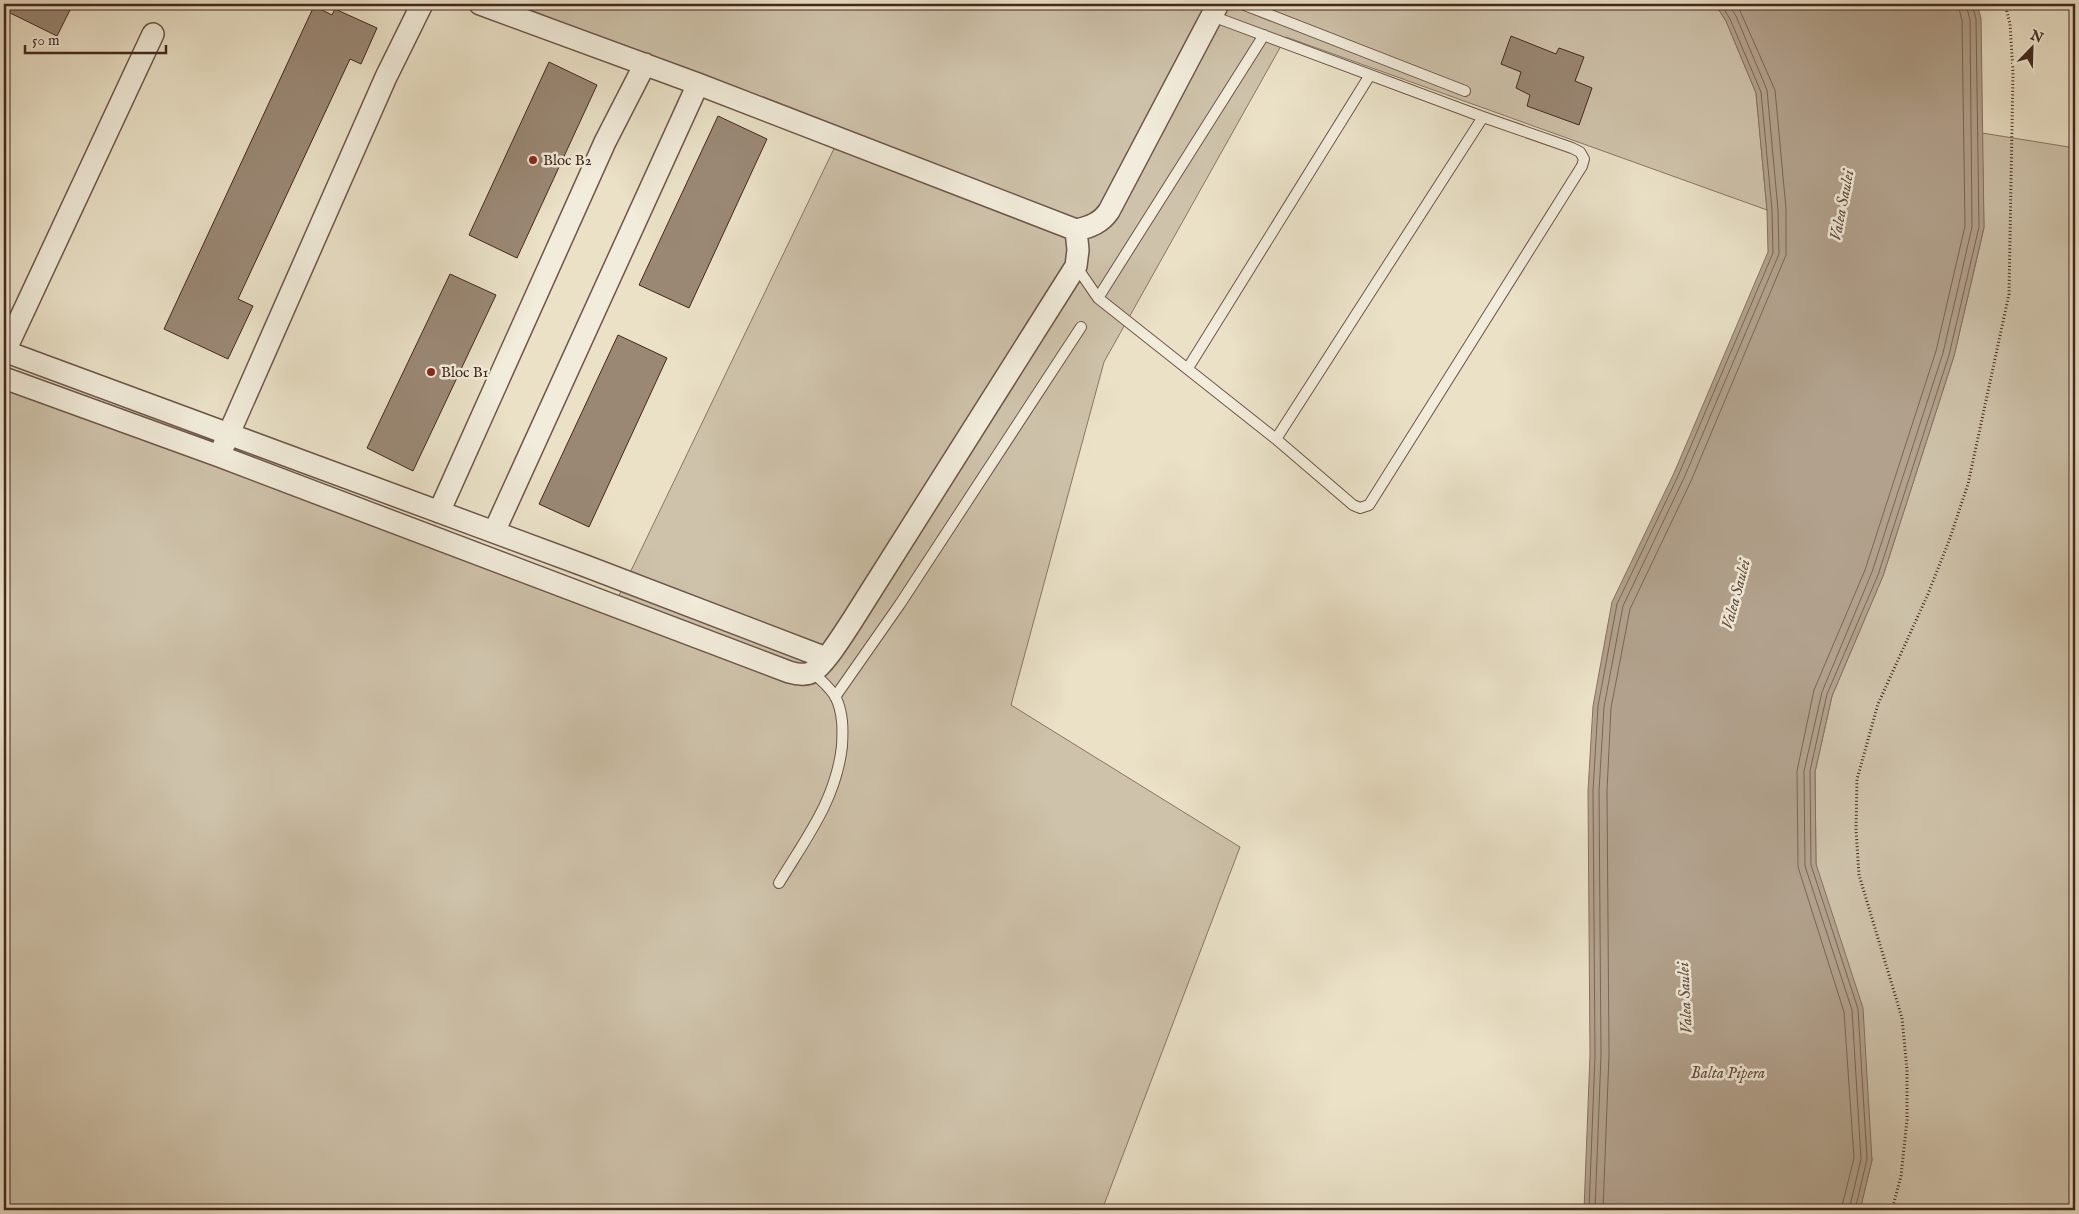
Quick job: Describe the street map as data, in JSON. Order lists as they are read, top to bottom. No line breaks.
{"water":["Valea Saulei","Balta Pipera"],"places":["Bloc B2","Bloc B1"],"scale_bar":"50 m","north":"top right"}
